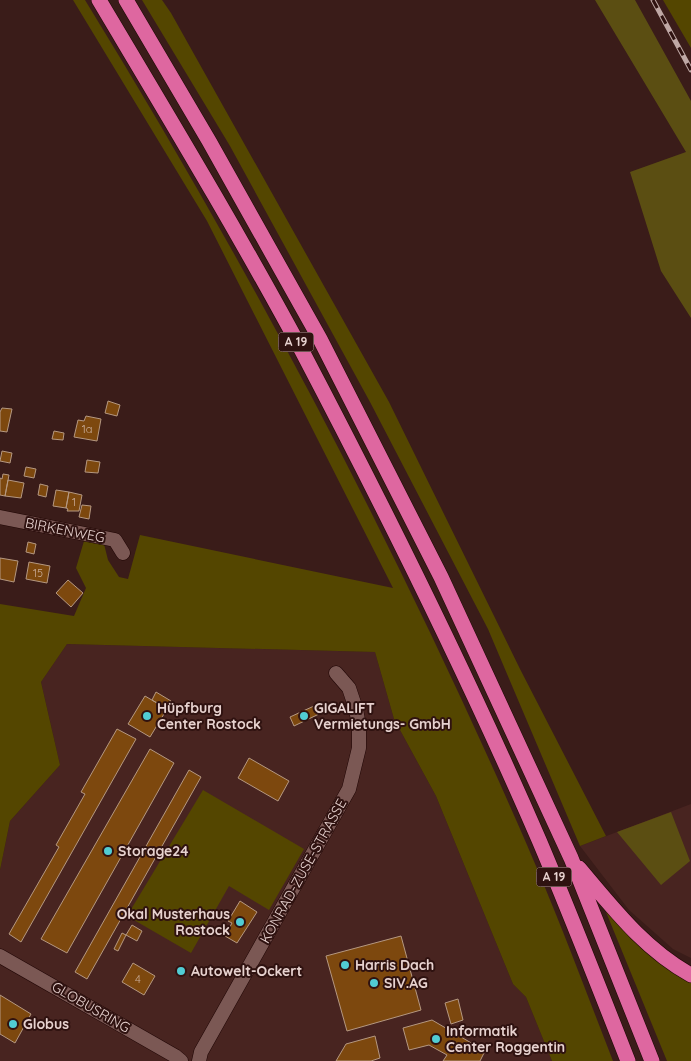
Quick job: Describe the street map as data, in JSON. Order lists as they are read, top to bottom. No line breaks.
{"streets":{"highway":["A 19"],"street":["BIRKENWEG","KONRAD-ZUSE-STRASSE","GLOBUSRING"]},"places":["Hüpfburg Center Rostock","GIGALIFT Vermietungs- GmbH","Storage24","Okal Musterhaus Rostock","Harris Dach","Autowelt-Ockert","SIV.AG","Globus","Informatik Center Roggentin"],"house_numbers":["1a","1","15","4"]}
